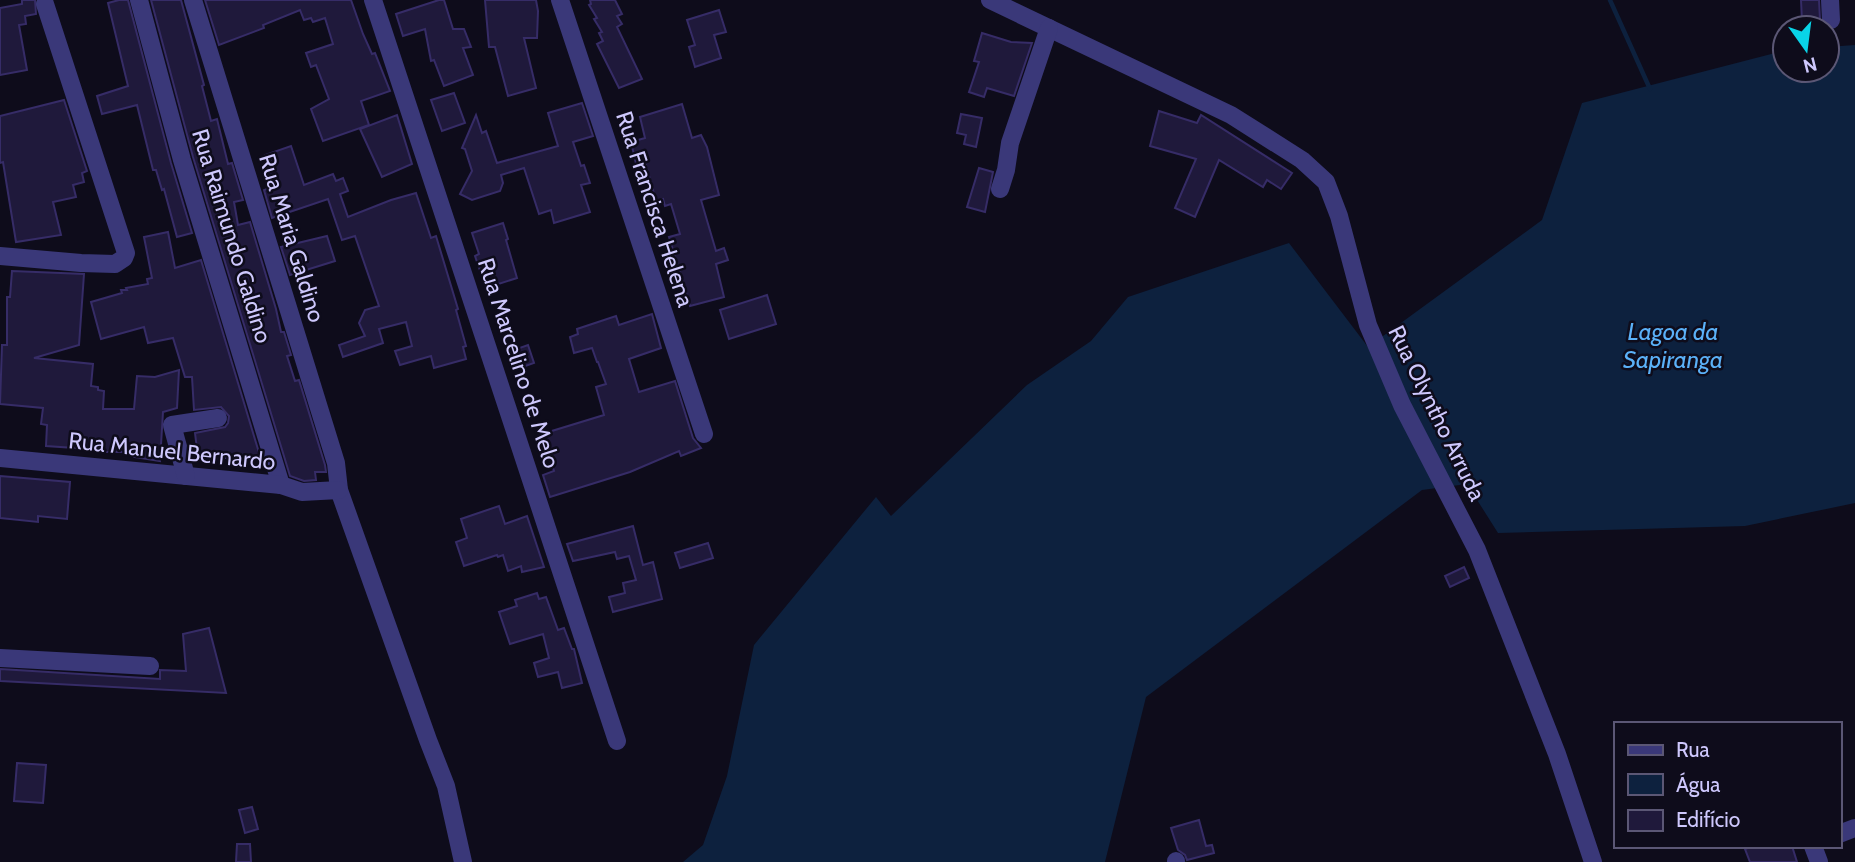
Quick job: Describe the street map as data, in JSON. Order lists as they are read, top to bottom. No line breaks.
{"streets":{"street":["Rua Francisca Helena","Rua Raimundo Galdino","Rua Maria Galdino","Rua Marcelino de Melo","Rua Olyntho Arruda","Rua Manuel Bernardo"]},"crossings":[["Rua Raimundo Galdino","Rua Manuel Bernardo"],["Rua Maria Galdino","Rua Manuel Bernardo"]],"water":["Lagoa da Sapiranga"],"legend":["Rua","Água","Edifício"],"north":"bottom"}
